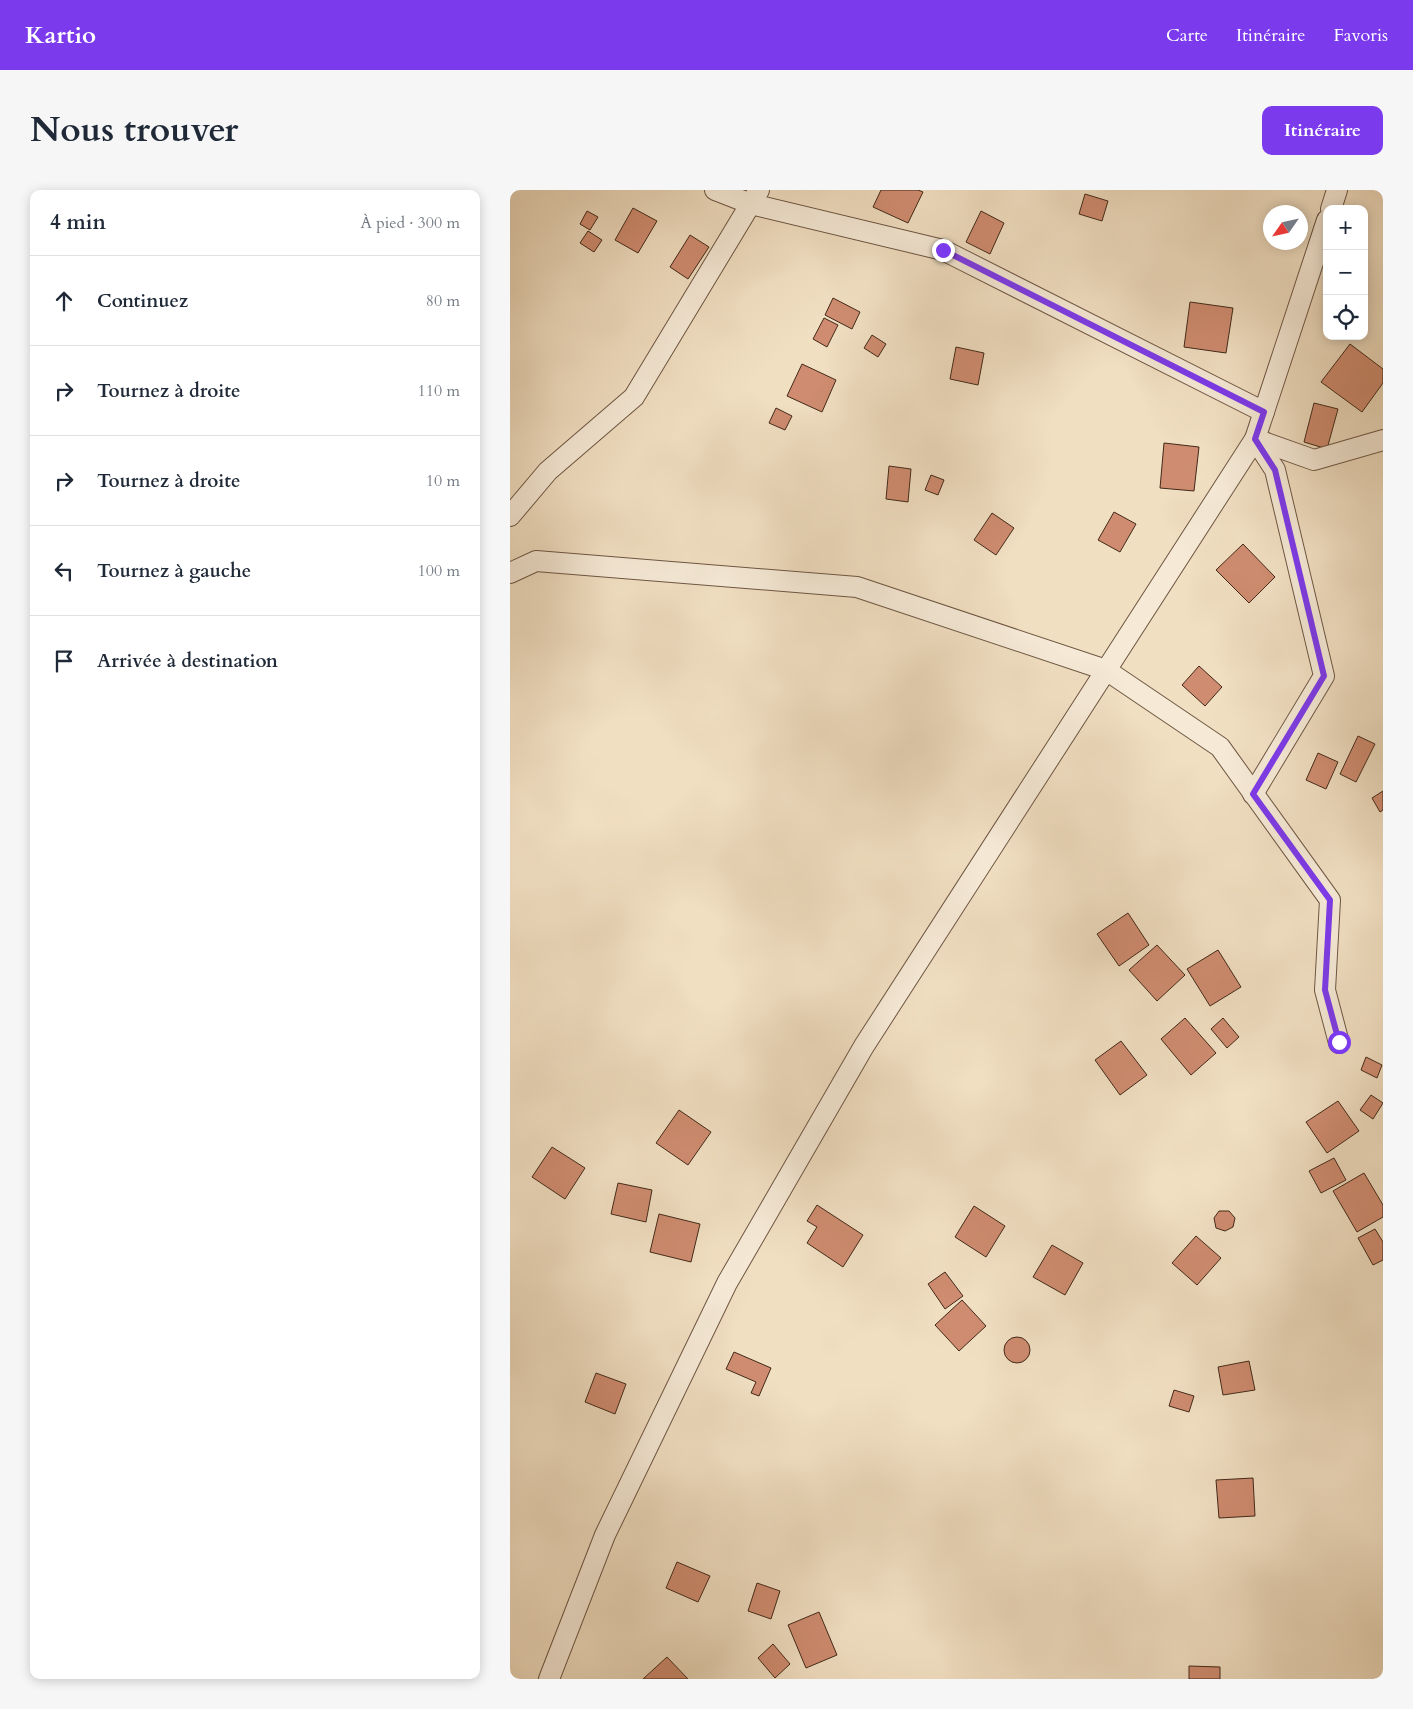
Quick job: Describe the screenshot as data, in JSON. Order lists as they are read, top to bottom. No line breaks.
{"north":"bottom left","page":{"header":"Kartio","nav":["Carte","Itinéraire","Favoris"],"title":"Nous trouver","buttons":"Itinéraire","heading":["4 min","À pied · 300 m"],"map_buttons":["+","−"],"list":[["Continuez","80 m"],["Tournez à droite","110 m"],["Tournez à droite","10 m"],["Tournez à gauche","100 m"],"Arrivée à destination"]}}
